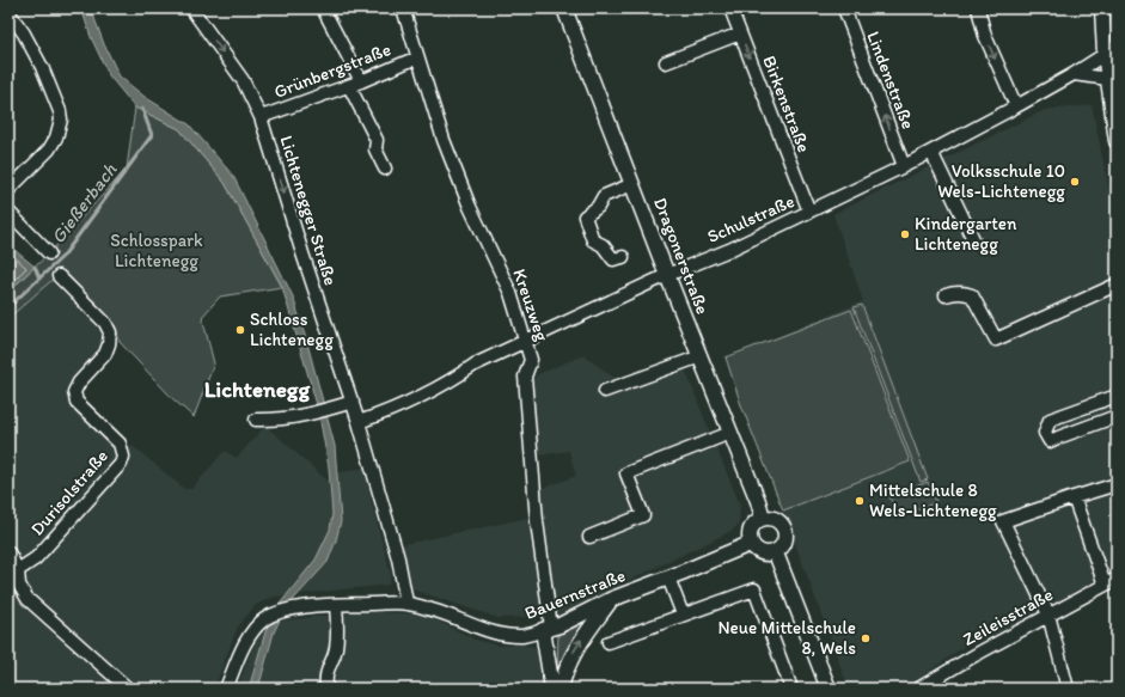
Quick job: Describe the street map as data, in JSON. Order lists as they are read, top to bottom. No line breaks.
{"streets":{"main road":["Dragonerstraße","Bauernstraße"],"street":["Grünbergstraße","Lindenstraße","Birkenstraße","Lichtenegger Straße","Schulstraße","Kreuzweg","Durisolstraße","Zeileisstraße"]},"crossings":[["Grünbergstraße","Lichtenegger Straße"],["Grünbergstraße","Kreuzweg"],["Lindenstraße","Schulstraße"],["Birkenstraße","Schulstraße"],["Lichtenegger Straße","Schulstraße"],["Lichtenegger Straße","Bauernstraße"],["Schulstraße","Dragonerstraße"],["Schulstraße","Kreuzweg"],["Dragonerstraße","Bauernstraße"],["Kreuzweg","Bauernstraße"]],"one_way":["Lindenstraße","Birkenstraße"],"districts":["Lichtenegg"],"water":["Gießerbach"],"parks":["Schlosspark Lichtenegg"],"places":["Volksschule 10 Wels-Lichtenegg","Kindergarten Lichtenegg","Schloss Lichtenegg","Mittelschule 8 Wels-Lichtenegg","Neue Mittelschule 8, Wels"]}
